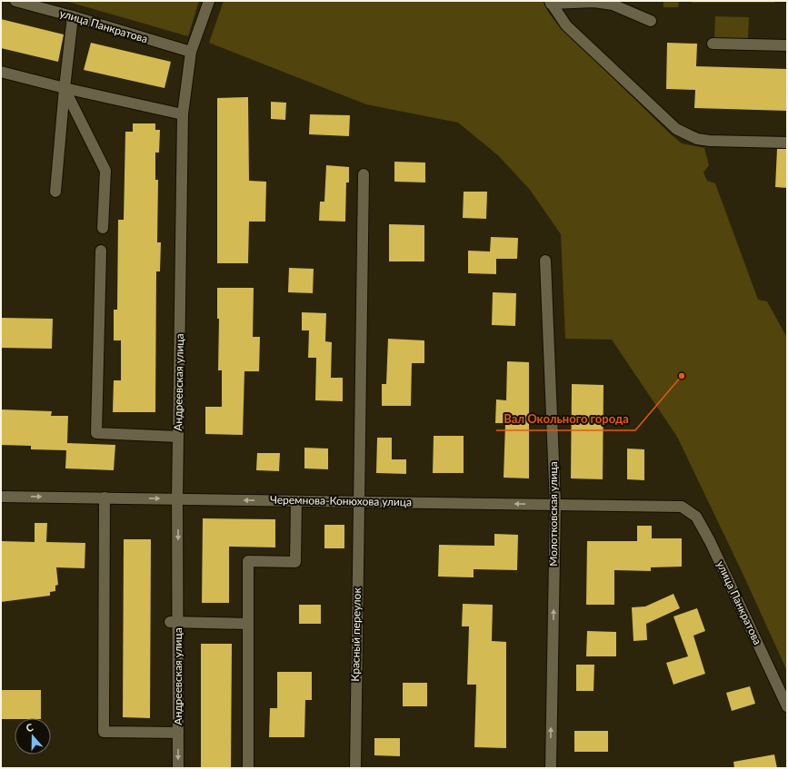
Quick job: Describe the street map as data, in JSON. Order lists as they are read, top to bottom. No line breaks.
{"streets":{"street":["улица Панкратова","Андреевская улица","Черемнова-Конюхова улица","Молотковская улица","Красный переулок"]},"crossings":[["улица Панкратова","Андреевская улица"],["улица Панкратова","Черемнова-Конюхова улица"],["Андреевская улица","Черемнова-Конюхова улица"],["Черемнова-Конюхова улица","Молотковская улица"],["Черемнова-Конюхова улица","Красный переулок"]],"one_way":["Молотковская улица"],"places":["Вал Окольного города"],"north":"top"}
